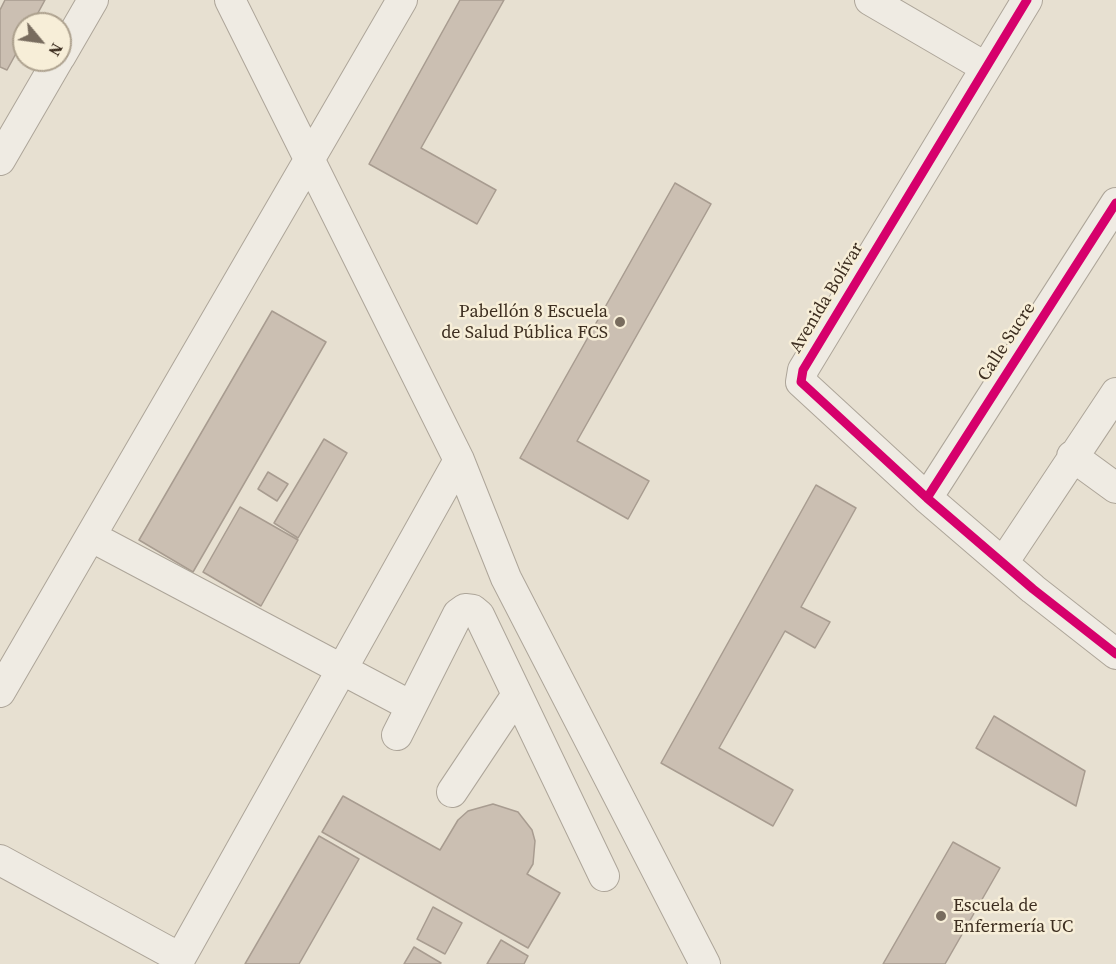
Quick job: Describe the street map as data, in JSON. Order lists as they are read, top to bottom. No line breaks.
{"streets":{"street":["Avenida Bolívar","Calle Sucre"]},"crossings":[["Avenida Bolívar","Calle Sucre"]],"places":["Pabellón 8 Escuela de Salud Pública FCS","Escuela de Enfermería UC"],"north":"bottom right"}
